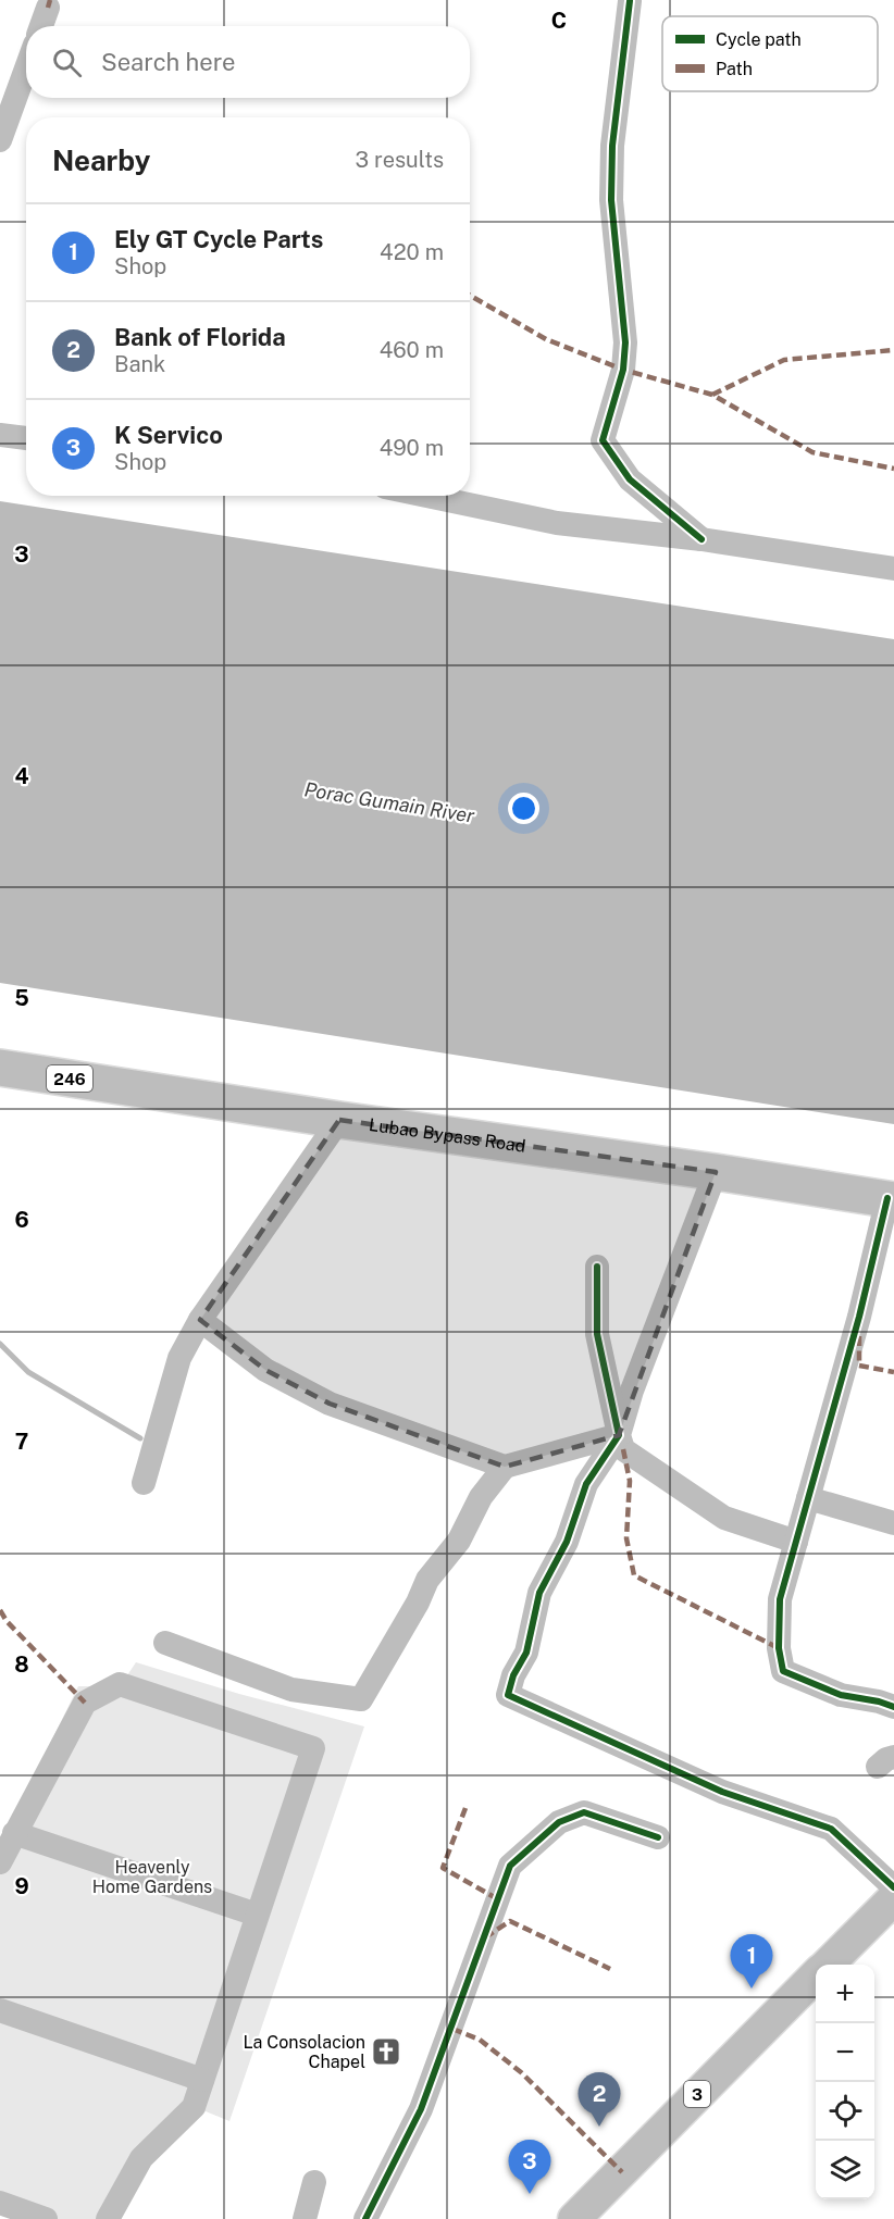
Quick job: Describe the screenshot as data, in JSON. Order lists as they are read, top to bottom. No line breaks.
{"streets":{"highway":["246","Lubao Bypass Road"],"main road":["3"]},"water":["Porac Gumain River"],"parks":["Heavenly Home Gardens"],"places":{"church":["La Consolacion Chapel"]},"legend":["Cycle path","Path"],"page":{"search":"Search here","heading":["Nearby","3 results"],"list":[{"mark":"1","name":"Ely GT Cycle Parts","note":"Shop","value":"420 m"},{"mark":"2","name":"Bank of Florida","note":"Bank","value":"460 m"},{"mark":"3","name":"K Servico","note":"Shop","value":"490 m"}],"pins":["1","2","3"],"map_buttons":["+","−"]},"grid":{"columns":["C"],"rows":["3","4","5","6","7","8","9"]}}
